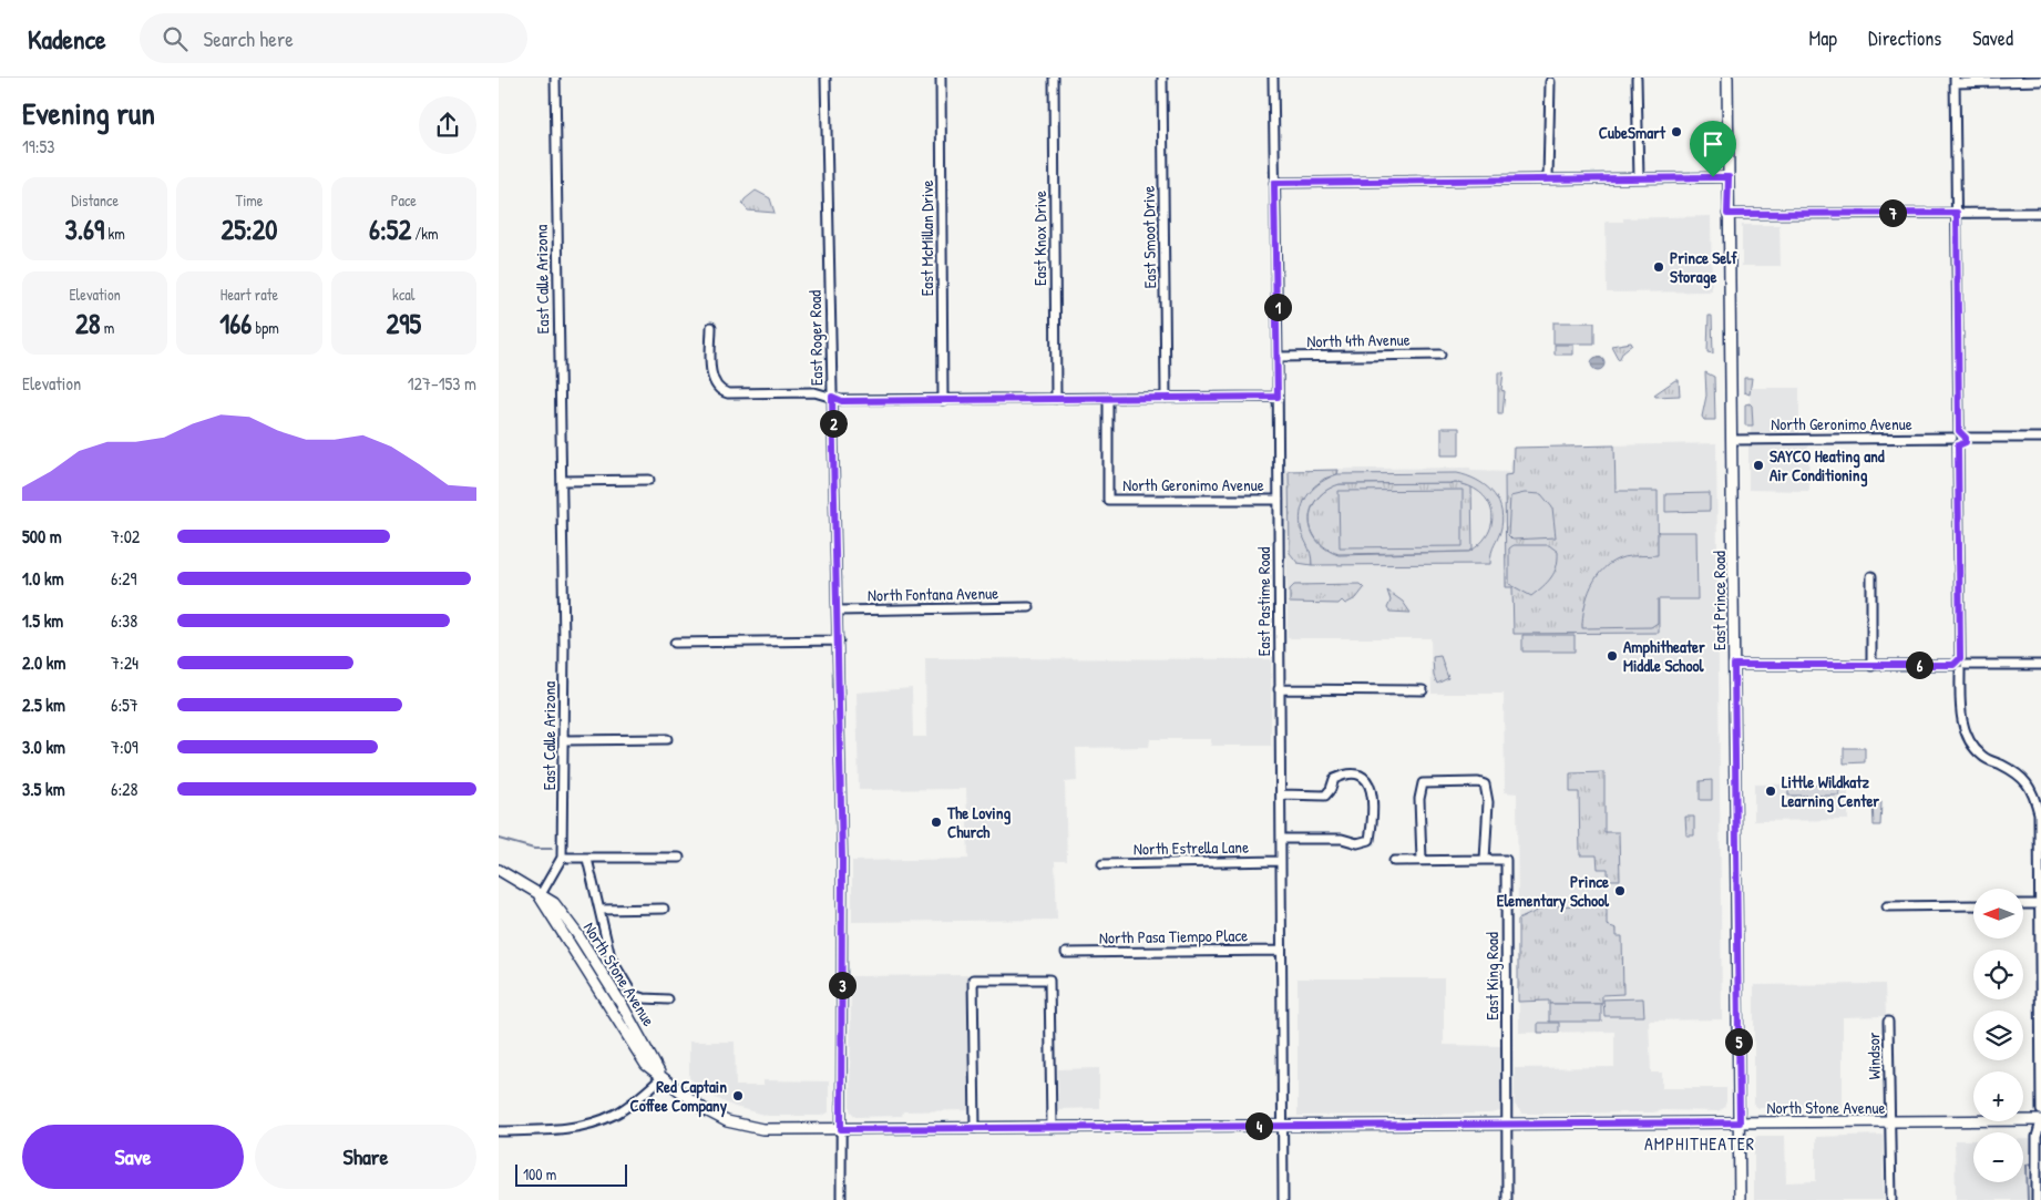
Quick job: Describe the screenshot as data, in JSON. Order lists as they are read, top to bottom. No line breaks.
{"streets":{"main road":["East Prince Road","North Stone Avenue"],"street":["East Smoot Drive","East McMillan Drive","East Knox Drive","East Calle Arizona","East Roger Road","North 4th Avenue","North Geronimo Avenue","North Fontana Avenue","East Pastime Road","North Estrella Lane","North Pasa Tiempo Place","East King Road","Windsor"]},"crossings":[["East Roger Road","North Fontana Avenue"],["East Roger Road","North Stone Avenue"],["North 4th Avenue","East Pastime Road"],["North Geronimo Avenue","East Prince Road"],["North Geronimo Avenue","East Pastime Road"],["East Prince Road","North Stone Avenue"],["East Pastime Road","North Estrella Lane"],["East Pastime Road","North Pasa Tiempo Place"],["East Pastime Road","North Stone Avenue"],["North Stone Avenue","East King Road"],["North Stone Avenue","Windsor"]],"districts":["AMPHITHEATER"],"places":["CubeSmart","Prince Self Storage","SAYCO Heating and Air Conditioning","Amphitheater Middle School","Little Wildkatz Learning Center","The Loving Church","Prince Elementary School","Red Captain Coffee Company"],"scale_bar":"100 m","north":"left","page":{"header":"Kadence","search":"Search here","nav":["Map","Directions","Saved"],"heading":["Evening run","19:53"],"stats":[["Distance","3.69 km"],["Time","25:20"],["Pace","6:52 /km"],["Elevation","28 m"],["Heart rate","166 bpm"],["kcal","295"]],"pins":["7","1","2","6","3","5","4"],"chart":["Elevation","127–153 m"],"list":[{"name":"500 m","note":"7:02"},{"name":"1.0 km","note":"6:29"},{"name":"1.5 km","note":"6:38"},{"name":"2.0 km","note":"7:24"},{"name":"2.5 km","note":"6:57"},{"name":"3.0 km","note":"7:09"},{"name":"3.5 km","note":"6:28"}],"map_buttons":["+","−"],"buttons":["Save","Share"],"scale":"100 m"}}
